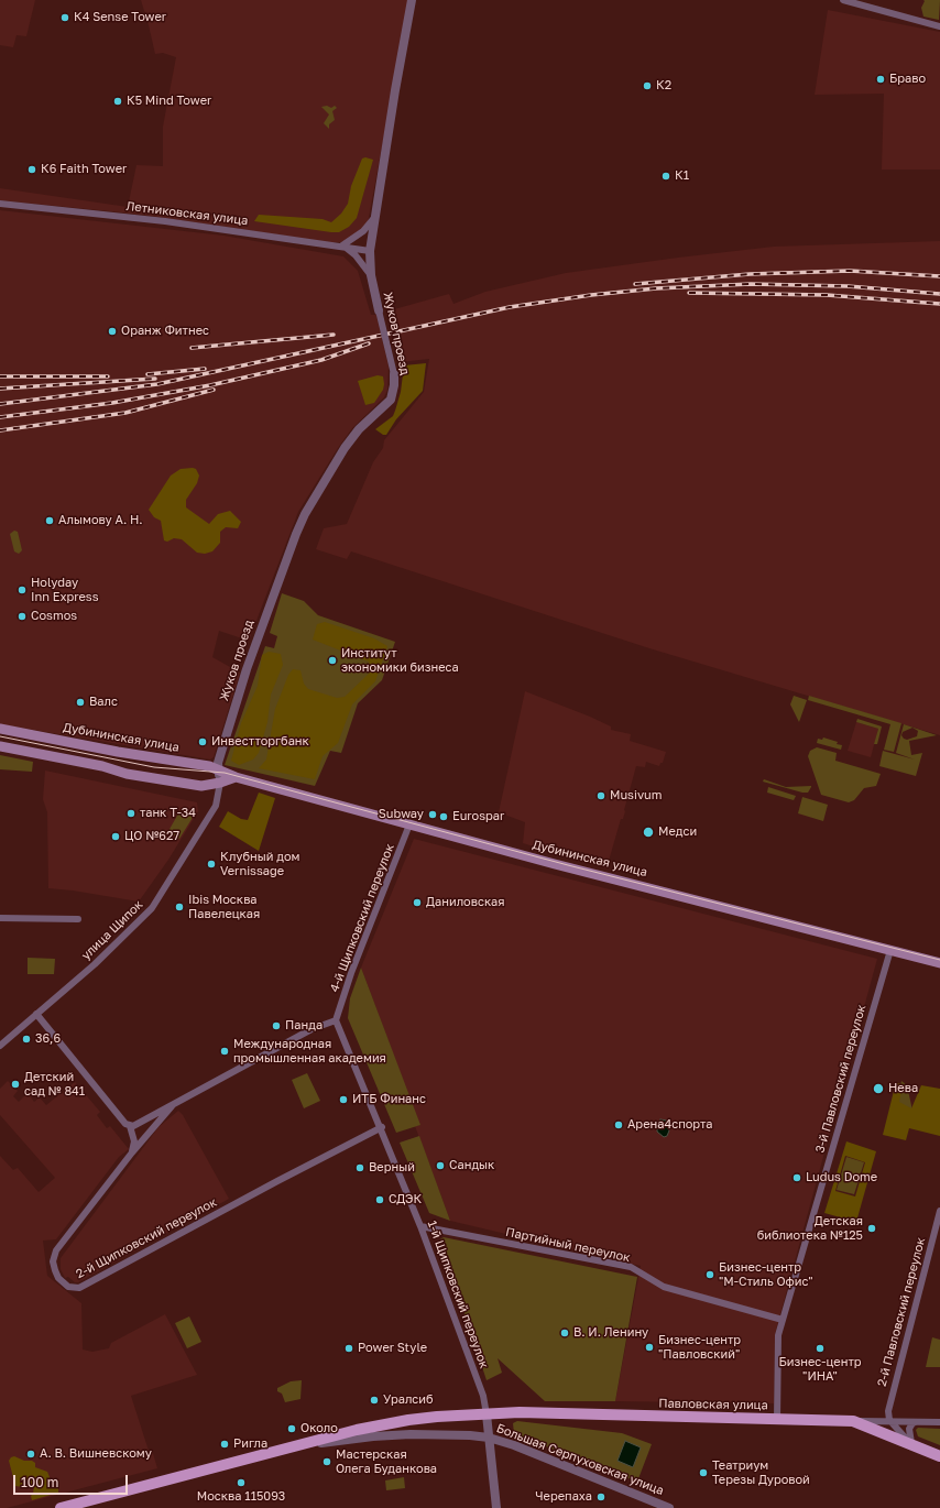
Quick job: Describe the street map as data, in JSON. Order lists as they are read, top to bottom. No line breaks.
{"streets":{"main road":["Дубининская улица","Павловская улица","Большая Серпуховская улица"],"street":["Летниковская улица","Жуков проезд","4-й Щипковский переулок","улица Щипок","3-й Павловский переулок","2-й Щипковский переулок","Партийный переулок","1-й Щипковский переулок","2-й Павловский переулок"]},"crossings":[["Летниковская улица","Жуков проезд"],["Жуков проезд","Дубининская улица"],["Дубининская улица","4-й Щипковский переулок"],["Дубининская улица","3-й Павловский переулок"],["4-й Щипковский переулок","1-й Щипковский переулок"],["3-й Павловский переулок","Партийный переулок"],["3-й Павловский переулок","Павловская улица"],["2-й Щипковский переулок","1-й Щипковский переулок"],["Партийный переулок","1-й Щипковский переулок"],["1-й Щипковский переулок","Павловская улица"],["1-й Щипковский переулок","Большая Серпуховская улица"],["2-й Павловский переулок","Павловская улица"],["Павловская улица","Большая Серпуховская улица"]],"places":["К4 Sense Tower","Браво","К2","К5 Mind Tower","К6 Faith Tower","К1","Оранж Фитнес","Алымову А. Н.","Holyday Inn Express","Cosmos","Институт экономики бизнеса","Валс","Инвестторгбанк","Musivum","танк Т-34","Subway","Eurospar","Медси","ЦО №627","Клубный дом Vernissage","Даниловская","Ibis Москва Павелецкая","Панда","36,6","Международная промышленная академия","Детский сад № 841","Нева","ИТБ Финанс","Арена4спорта","Сандык","Верный","Ludus Dome","СДЭК","Детская библиотека №125","Бизнес-центр \"М-Стиль Офис\"","В. И. Ленину","Бизнес-центр \"Павловский\"","Power Style","Бизнес-центр \"ИНА\"","Уралсиб","Около","Ригла","А. В. Вишневскому","Мастерская Олега Буданкова","Театриум Терезы Дуровой","Москва 115093","Черепаха"],"scale_bar":"100 m"}
